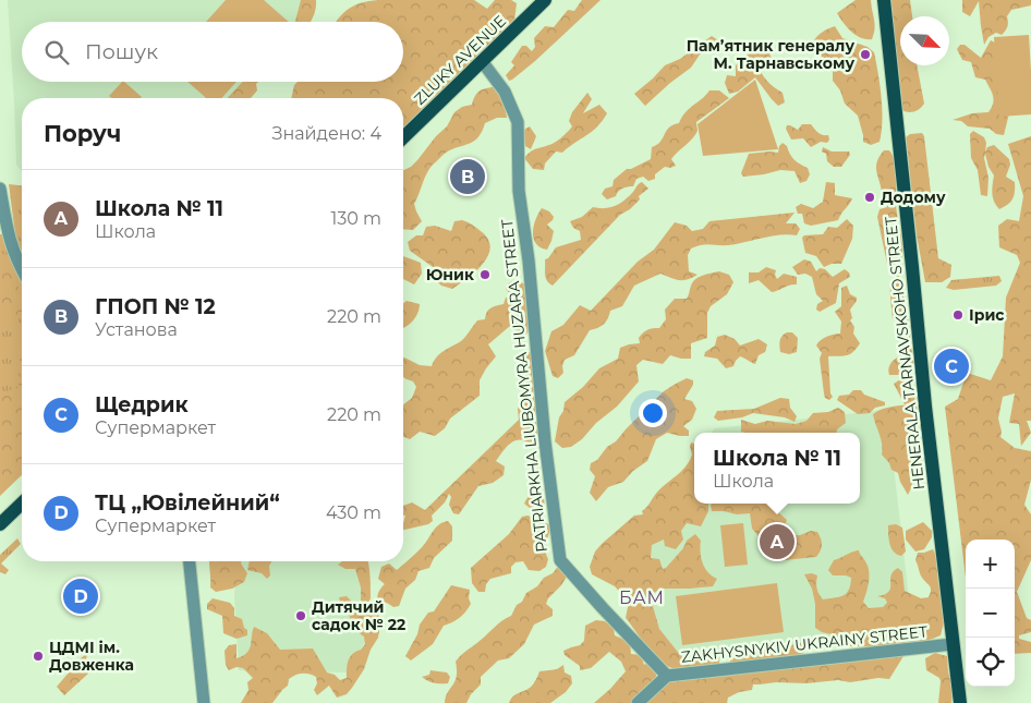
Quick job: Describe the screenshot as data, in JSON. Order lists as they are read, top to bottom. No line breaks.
{"streets":{"main road":["ZLUKY AVENUE","HENERALA TARNAVSKOHO STREET"],"street":["PATRIARKHA LIUBOMYRA HUZARA STREET","ZAKHYSNYKIV UKRAINY STREET"]},"crossings":[["ZLUKY AVENUE","PATRIARKHA LIUBOMYRA HUZARA STREET"],["HENERALA TARNAVSKOHO STREET","ZAKHYSNYKIV UKRAINY STREET"],["PATRIARKHA LIUBOMYRA HUZARA STREET","ZAKHYSNYKIV UKRAINY STREET"]],"districts":["БАМ"],"places":["Пам’ятник генералу М. Тарнавському","Додому","Юник","Ірис","Дитячий садок № 22","ЦДМІ ім. Довженка"],"north":"bottom right","page":{"search":"Пошук","heading":["Поруч","Знайдено: 4"],"pins":["B","C","A","D"],"list":[{"mark":"A","name":"Школа № 11","note":"Школа","value":"130 m"},{"mark":"B","name":"ГПОП № 12","note":"Установа","value":"220 m"},{"mark":"C","name":"Щедрик","note":"Супермаркет","value":"220 m"},{"mark":"D","name":"ТЦ „Ювілейний“","note":"Супермаркет","value":"430 m"}],"popup":["Школа № 11","Школа"],"map_buttons":["+","−"]}}
